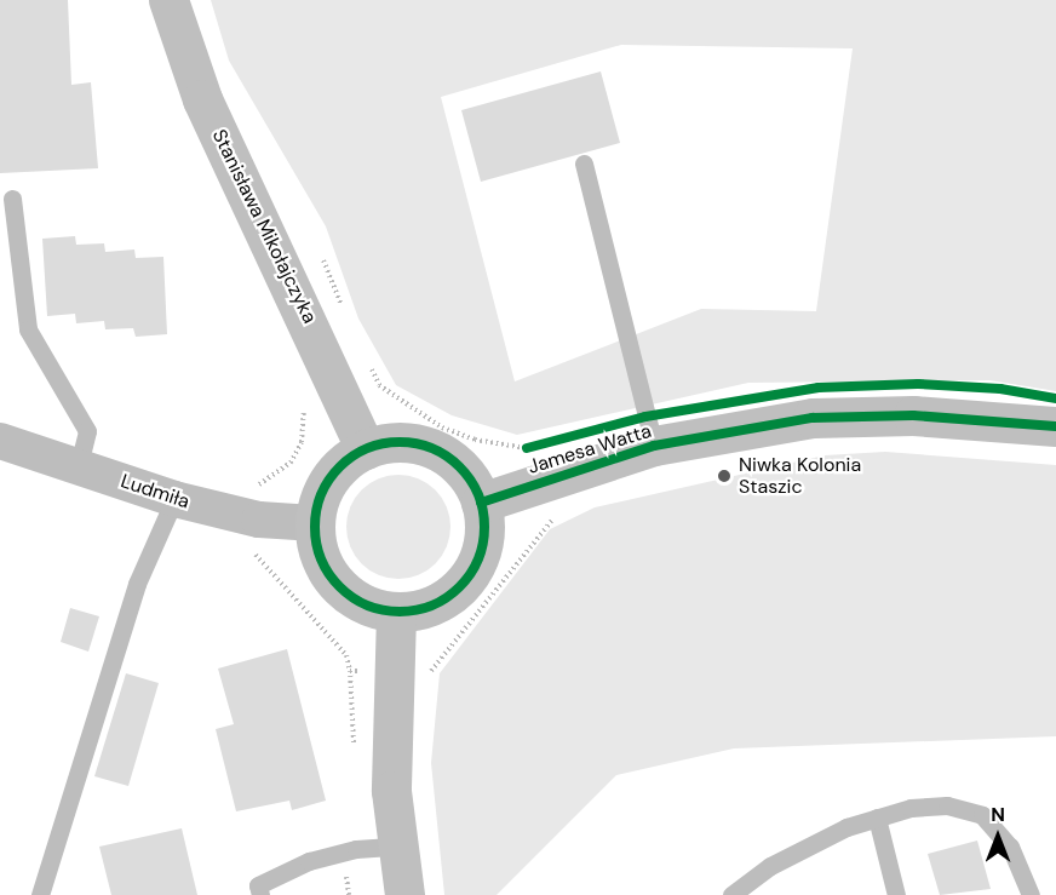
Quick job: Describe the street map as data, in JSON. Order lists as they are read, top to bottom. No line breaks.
{"streets":{"street":["Stanisława Mikołajczyka","Jamesa Watta","Ludmiła"]},"crossings":[["Stanisława Mikołajczyka","Jamesa Watta"],["Stanisława Mikołajczyka","Ludmiła"],["Jamesa Watta","Ludmiła"]],"places":["Niwka Kolonia Staszic"],"north":"top"}
